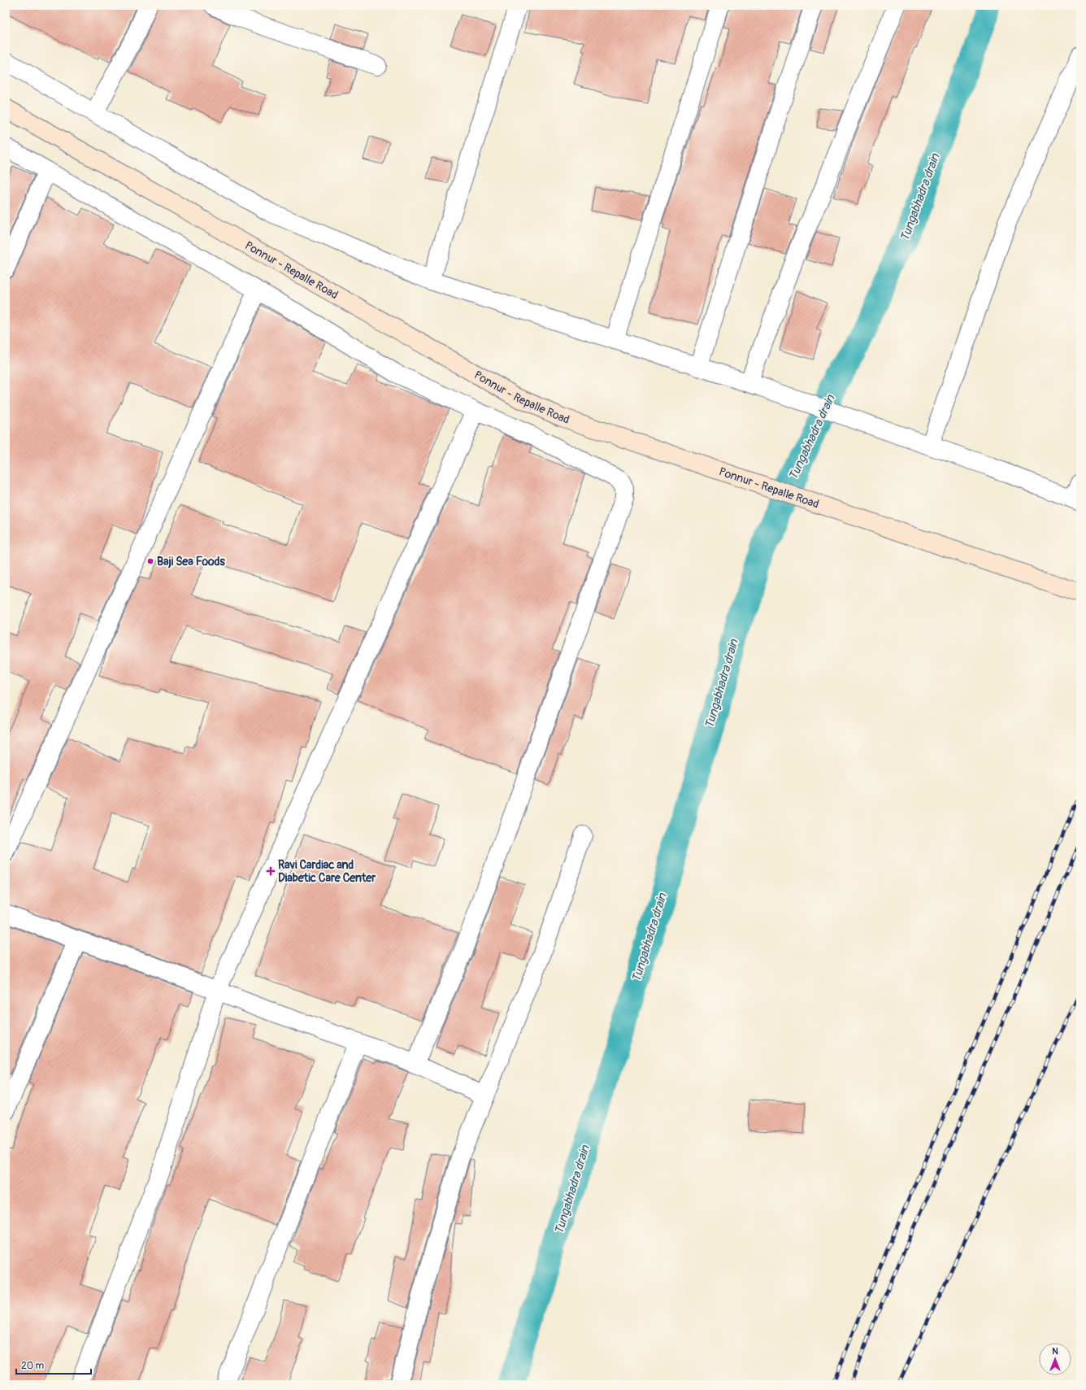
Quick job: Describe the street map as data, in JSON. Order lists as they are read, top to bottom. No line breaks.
{"streets":{"main road":["Ponnur - Repalle Road"]},"water":["Tungabhadra drain"],"places":{"other":["Baji Sea Foods"],"health":["Ravi Cardiac and Diabetic Care Center"]},"scale_bar":"20 m","north":"top"}
